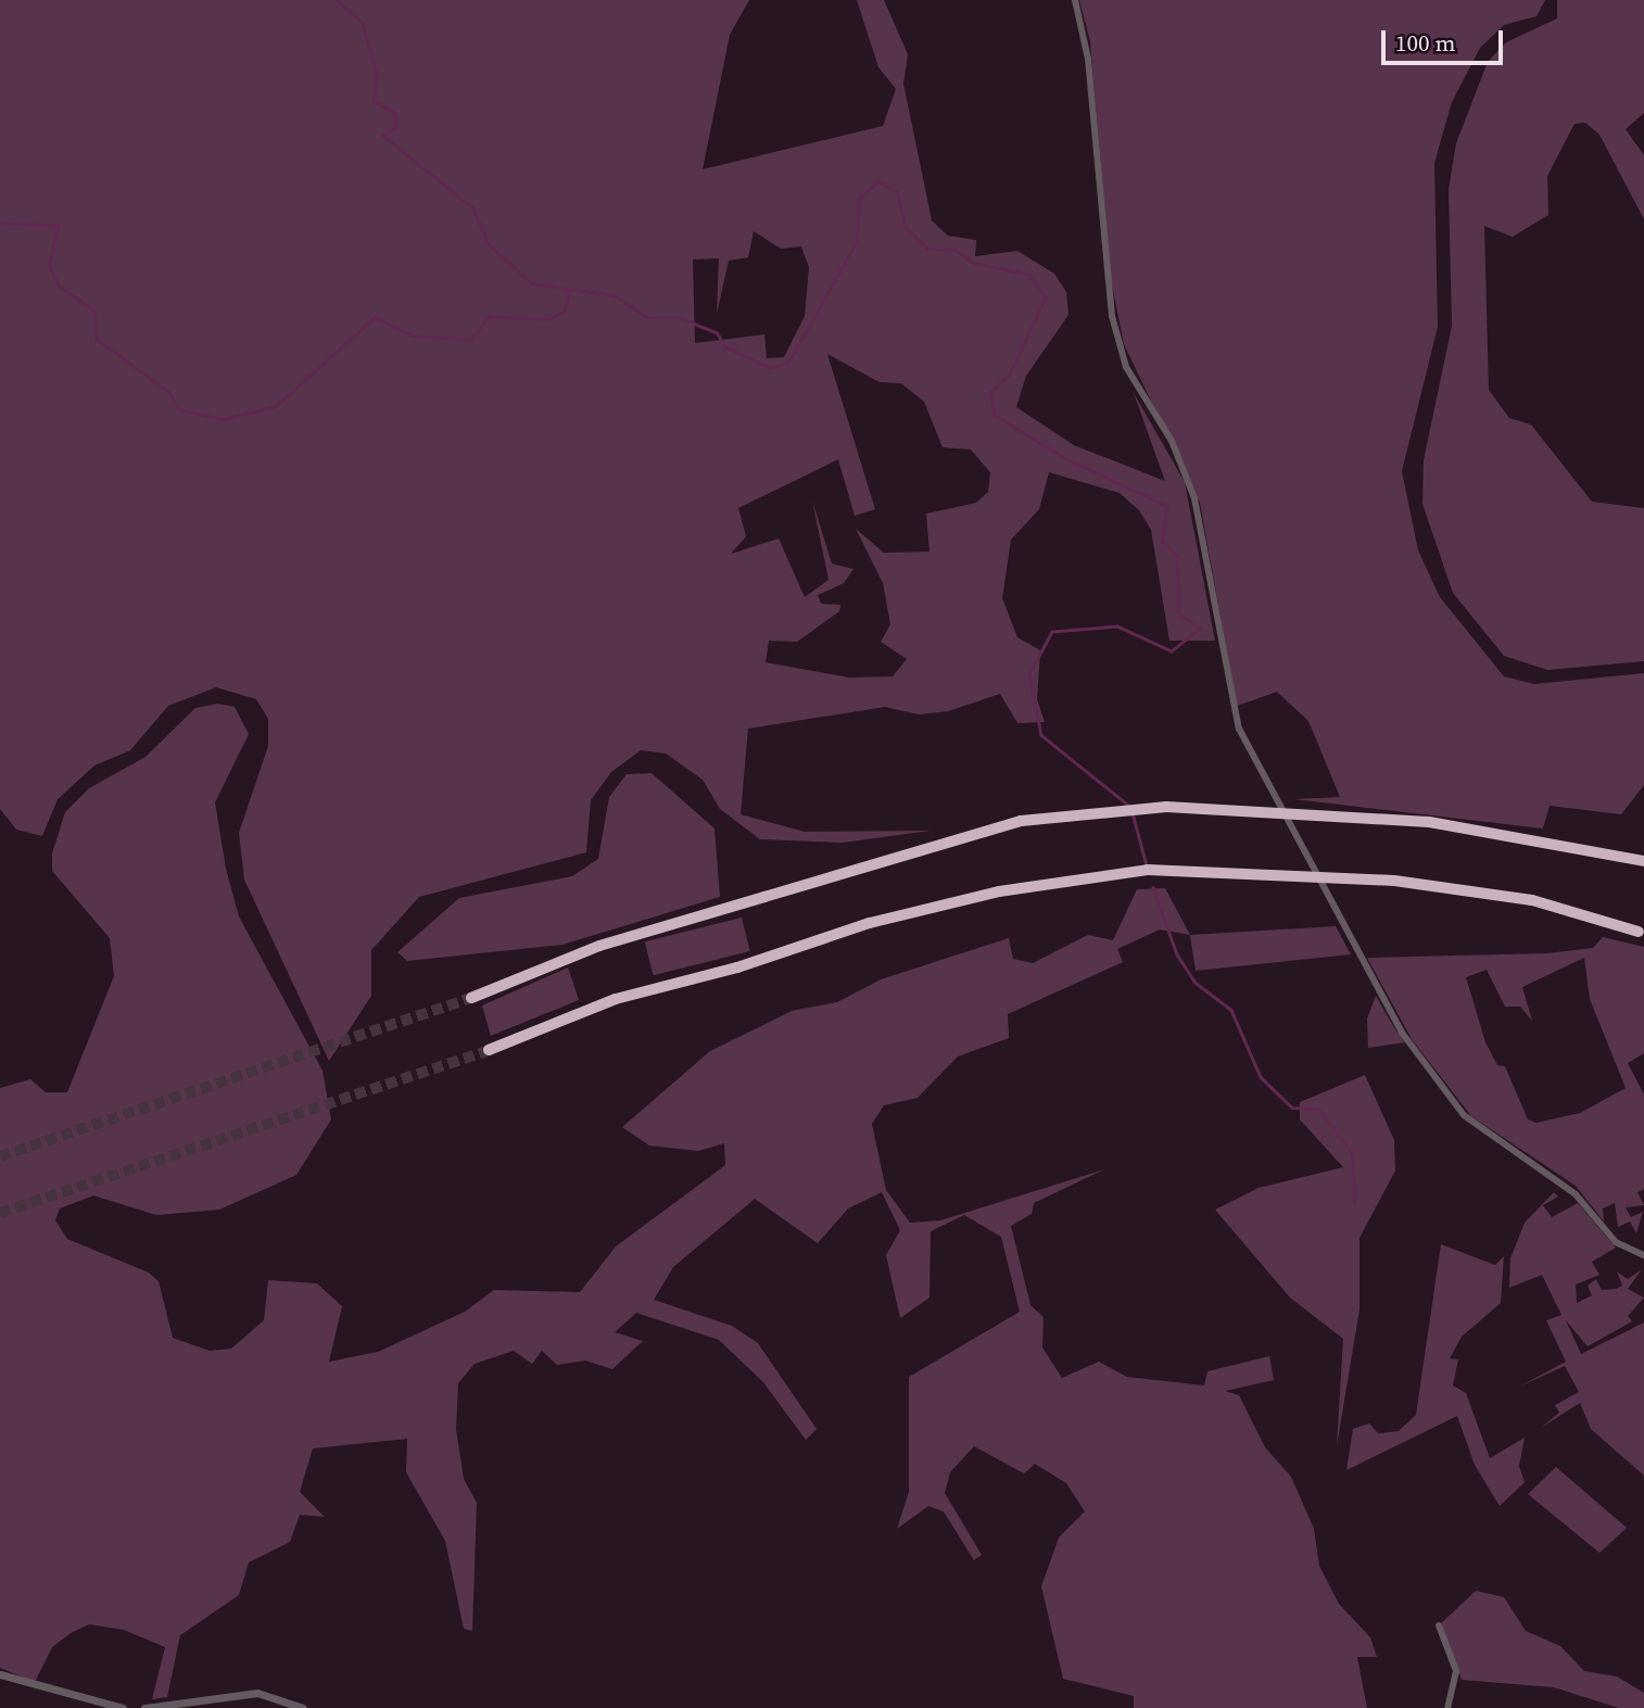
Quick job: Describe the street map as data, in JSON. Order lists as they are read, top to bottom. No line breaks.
{"scale_bar":"100 m"}
